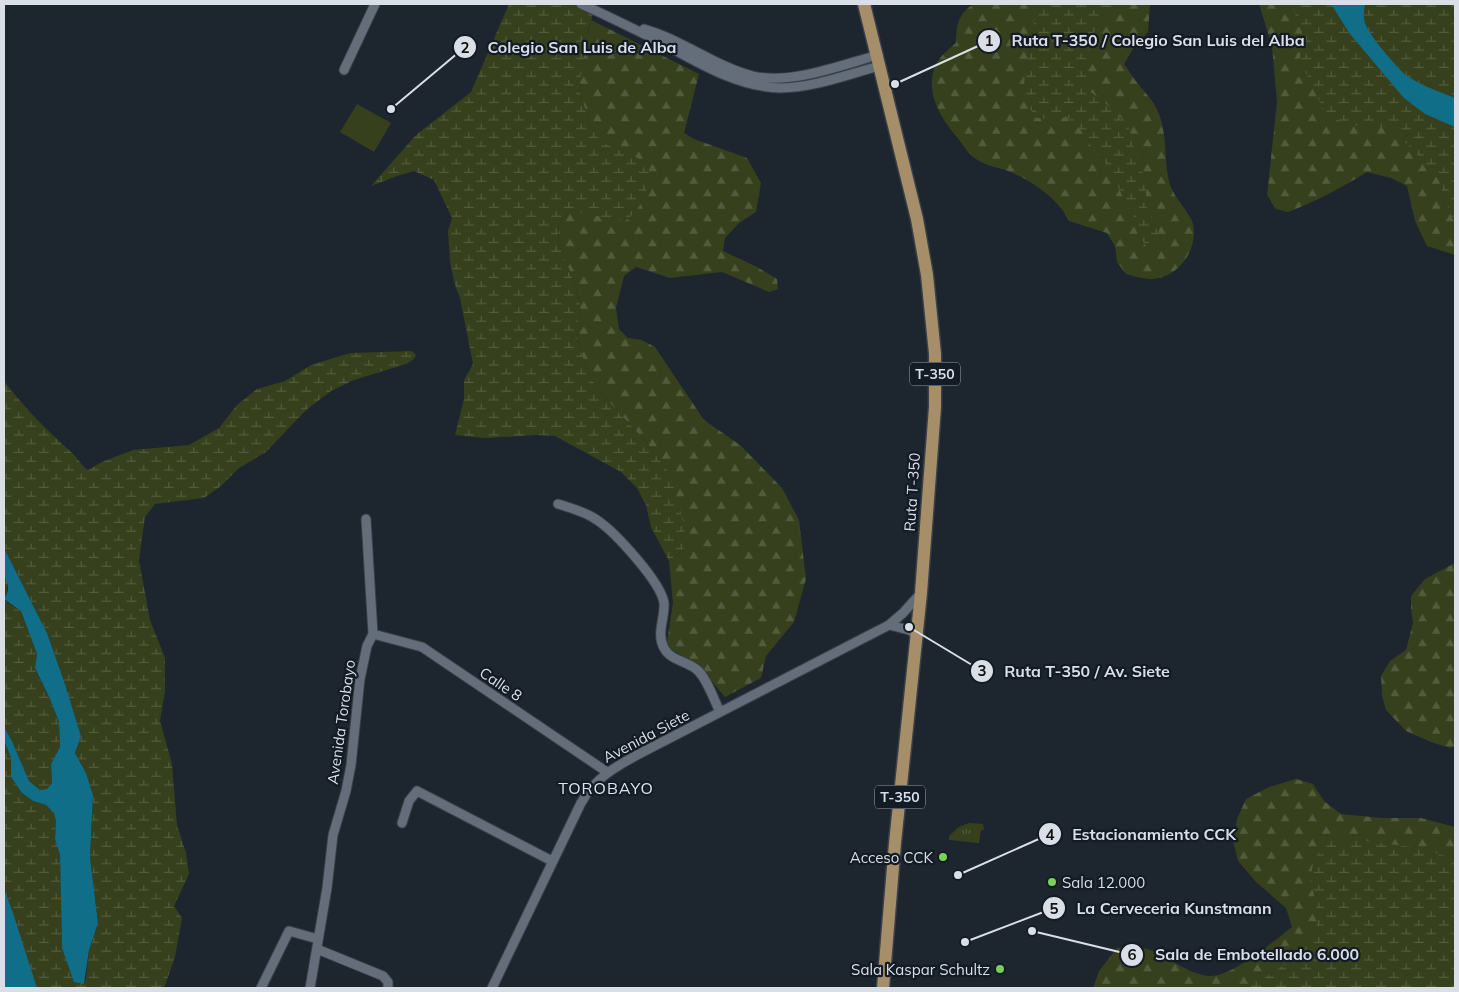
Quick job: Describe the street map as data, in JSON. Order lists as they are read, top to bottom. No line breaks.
{"streets":{"main road":["T-350","Ruta T-350"],"street":["Calle 8","Avenida Torobayo","Avenida Siete"]},"crossings":[["Ruta T-350","Avenida Siete"],["Calle 8","Avenida Torobayo"],["Calle 8","Avenida Siete"]],"districts":["TOROBAYO"],"places":["Ruta T-350 / Colegio San Luis del Alba","Colegio San Luis de Alba","Ruta T-350 / Av. Siete","Acceso CCK","Estacionamiento CCK","Sala 12.000","Sala de Embotellado 6.000","La Cerveceria Kunstmann","Sala Kaspar Schultz"]}
